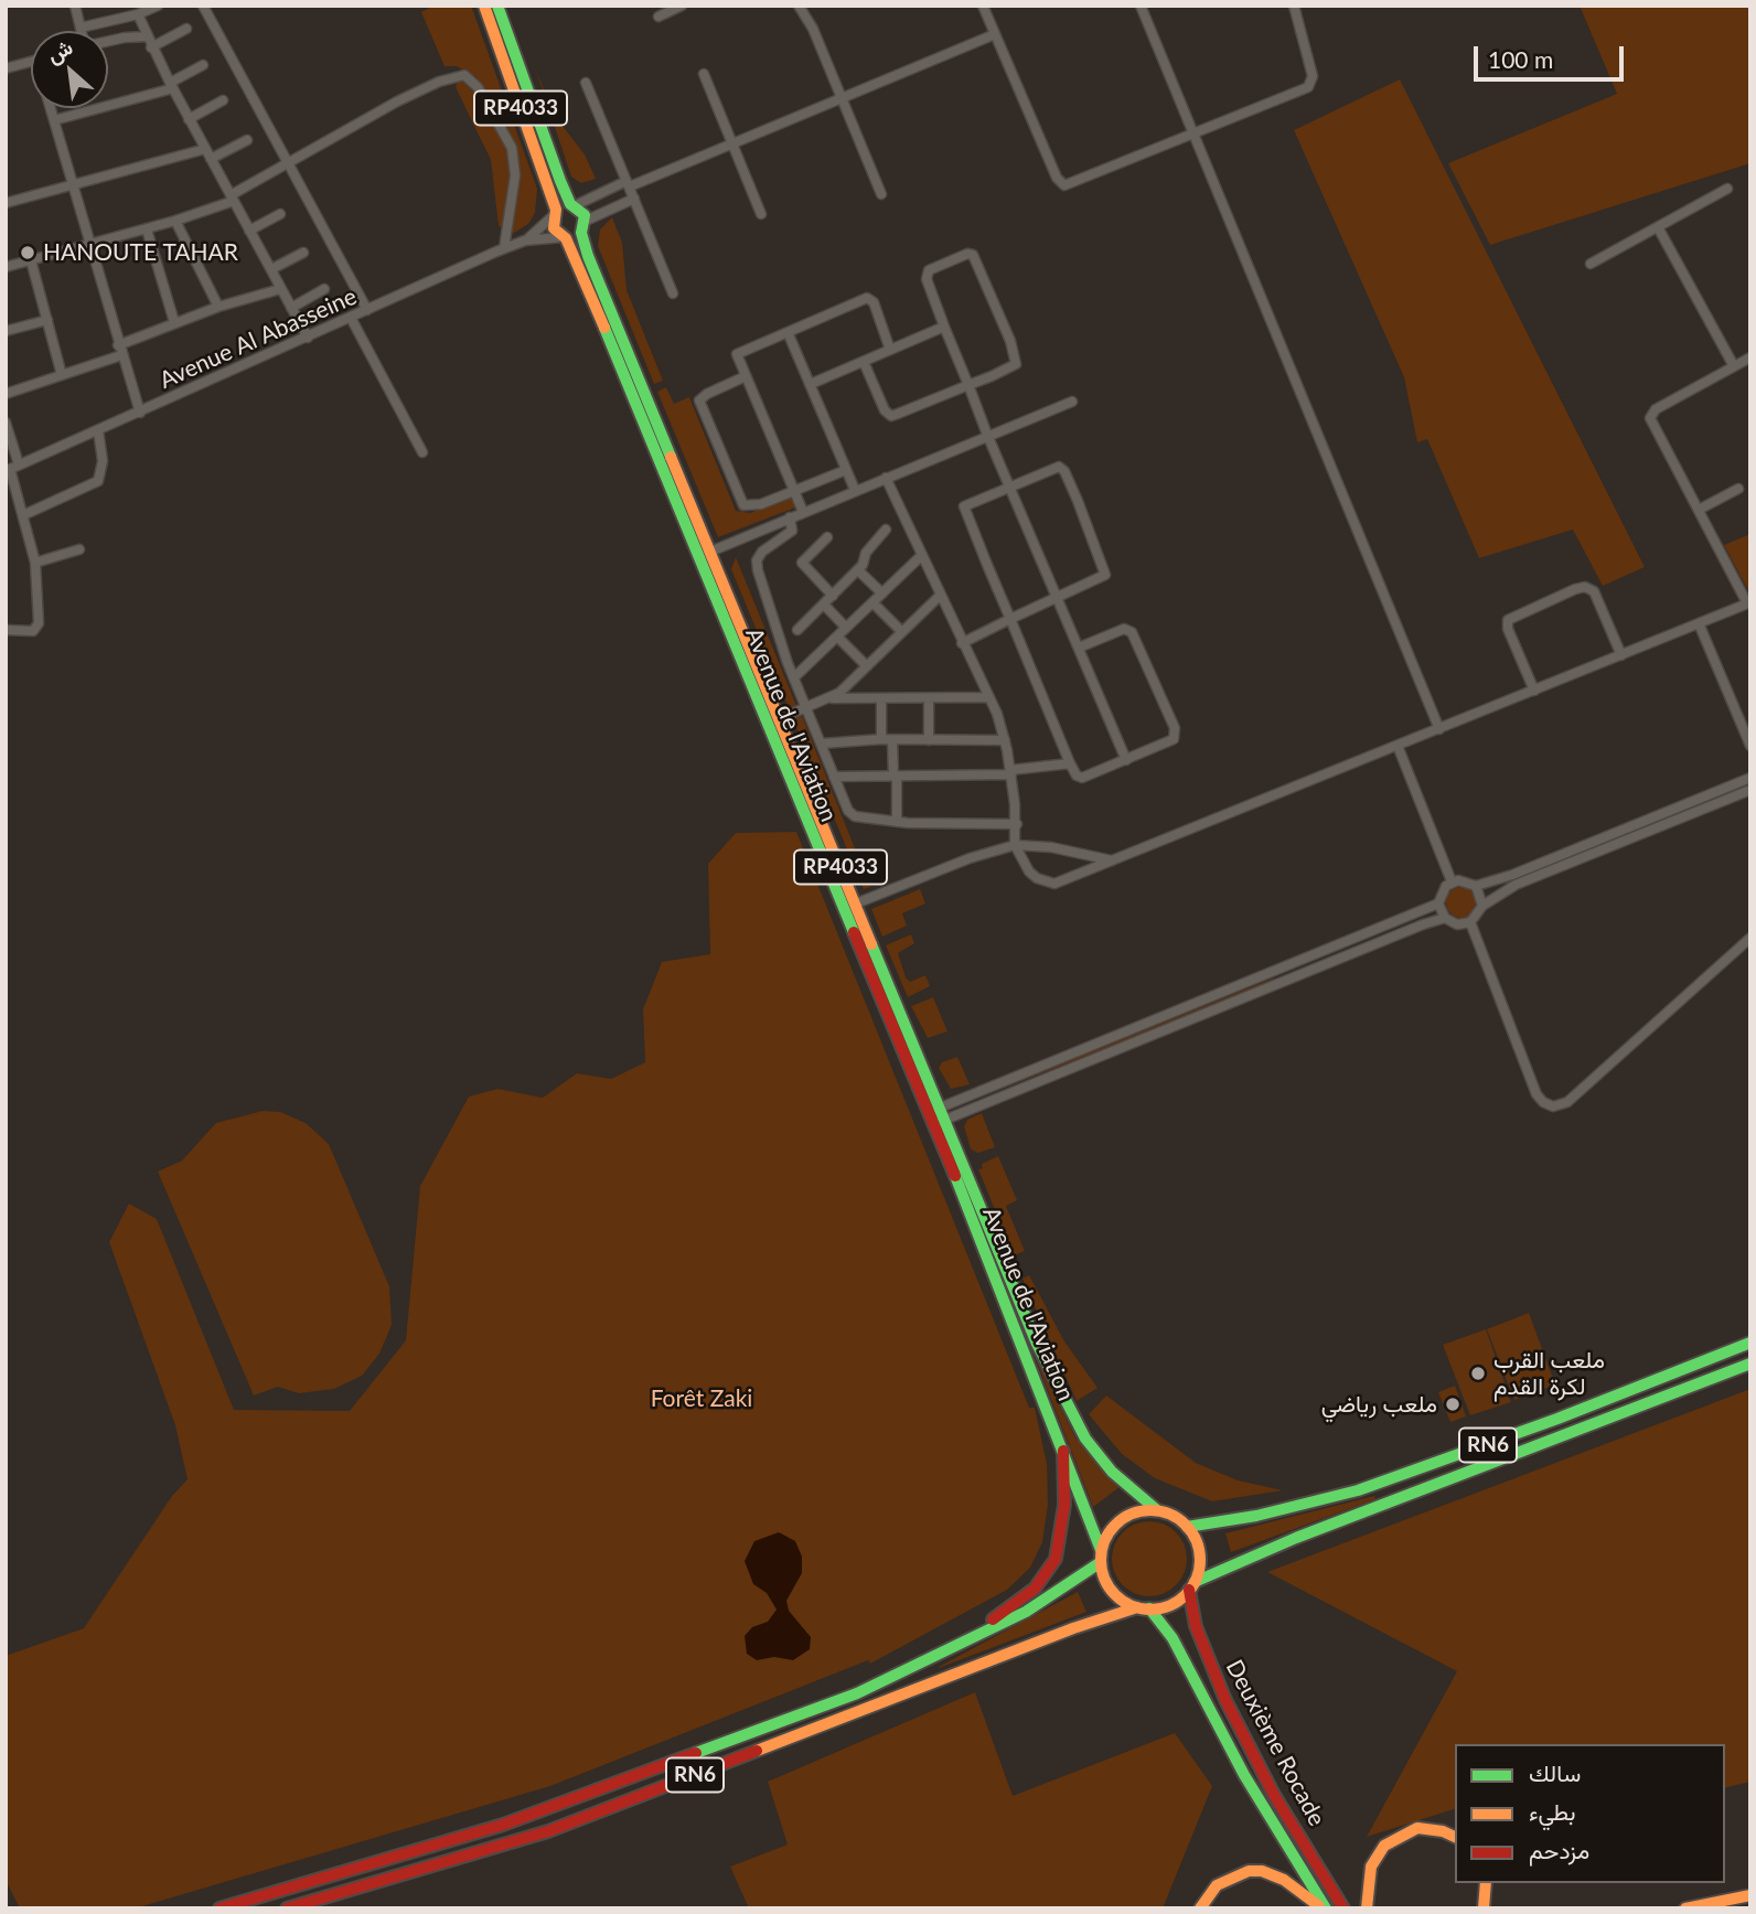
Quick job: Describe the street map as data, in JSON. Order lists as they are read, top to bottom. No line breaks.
{"streets":{"main road":["RP4033","Avenue de l'Aviation","RN6","Deuxième Rocade"],"street":["Avenue Al Abasseine"]},"crossings":[["Avenue Al Abasseine","Avenue de l'Aviation"],["Avenue de l'Aviation","RN6"],["Avenue de l'Aviation","Deuxième Rocade"],["RN6","Deuxième Rocade"]],"parks":["Forêt Zaki"],"places":["HANOUTE TAHAR","ملعب القرب لكرة القدم","ملعب رياضي"],"legend":["سالك","بطيء","مزدحم"],"scale_bar":"100 m","north":"top left"}
